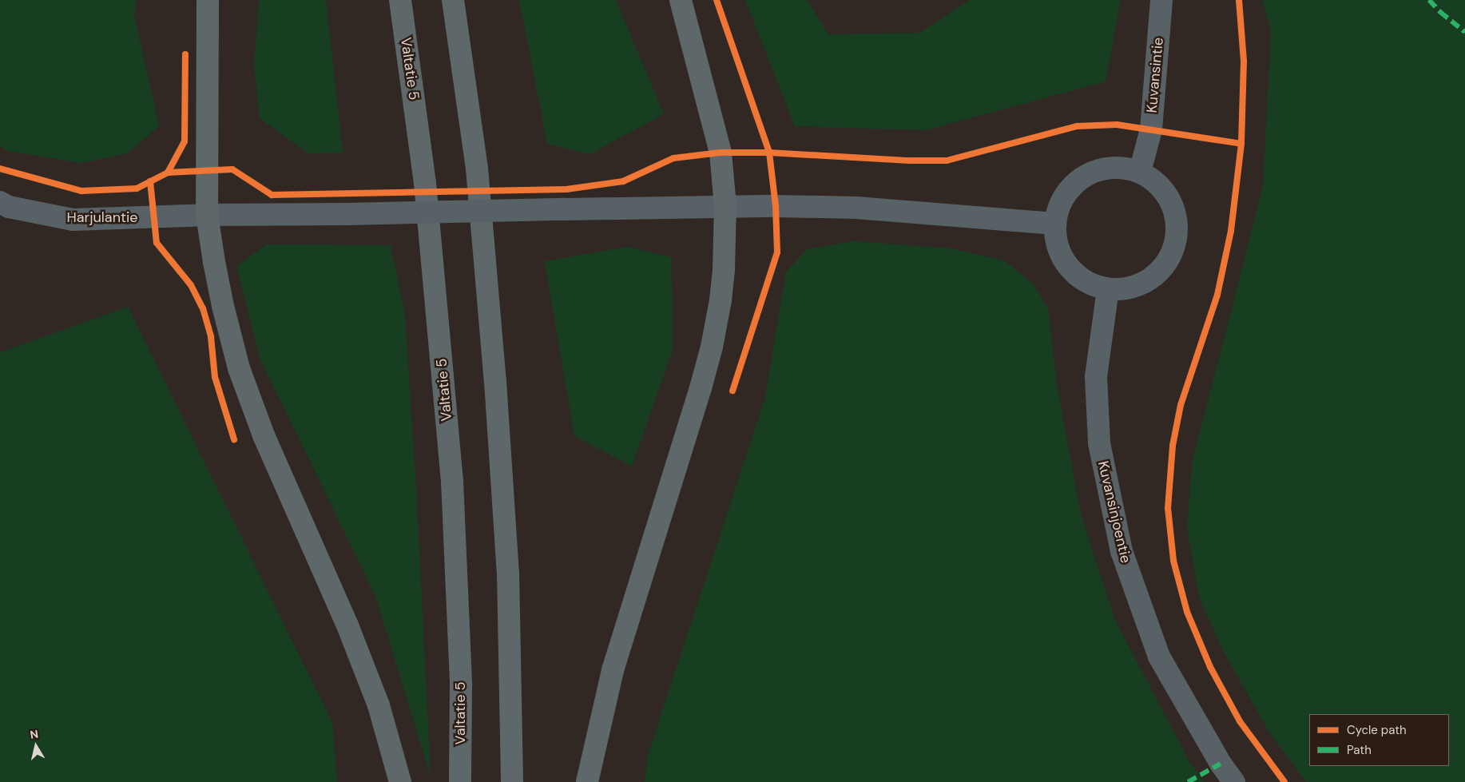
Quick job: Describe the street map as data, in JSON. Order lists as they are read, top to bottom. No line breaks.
{"streets":{"highway":["Valtatie 5"],"street":["Kuvansintie","Harjulantie","Kuvansinjoentie"]},"crossings":[["Kuvansintie","Harjulantie"],["Kuvansintie","Kuvansinjoentie"],["Harjulantie","Kuvansinjoentie"]],"legend":["Cycle path","Path"],"north":"top"}
